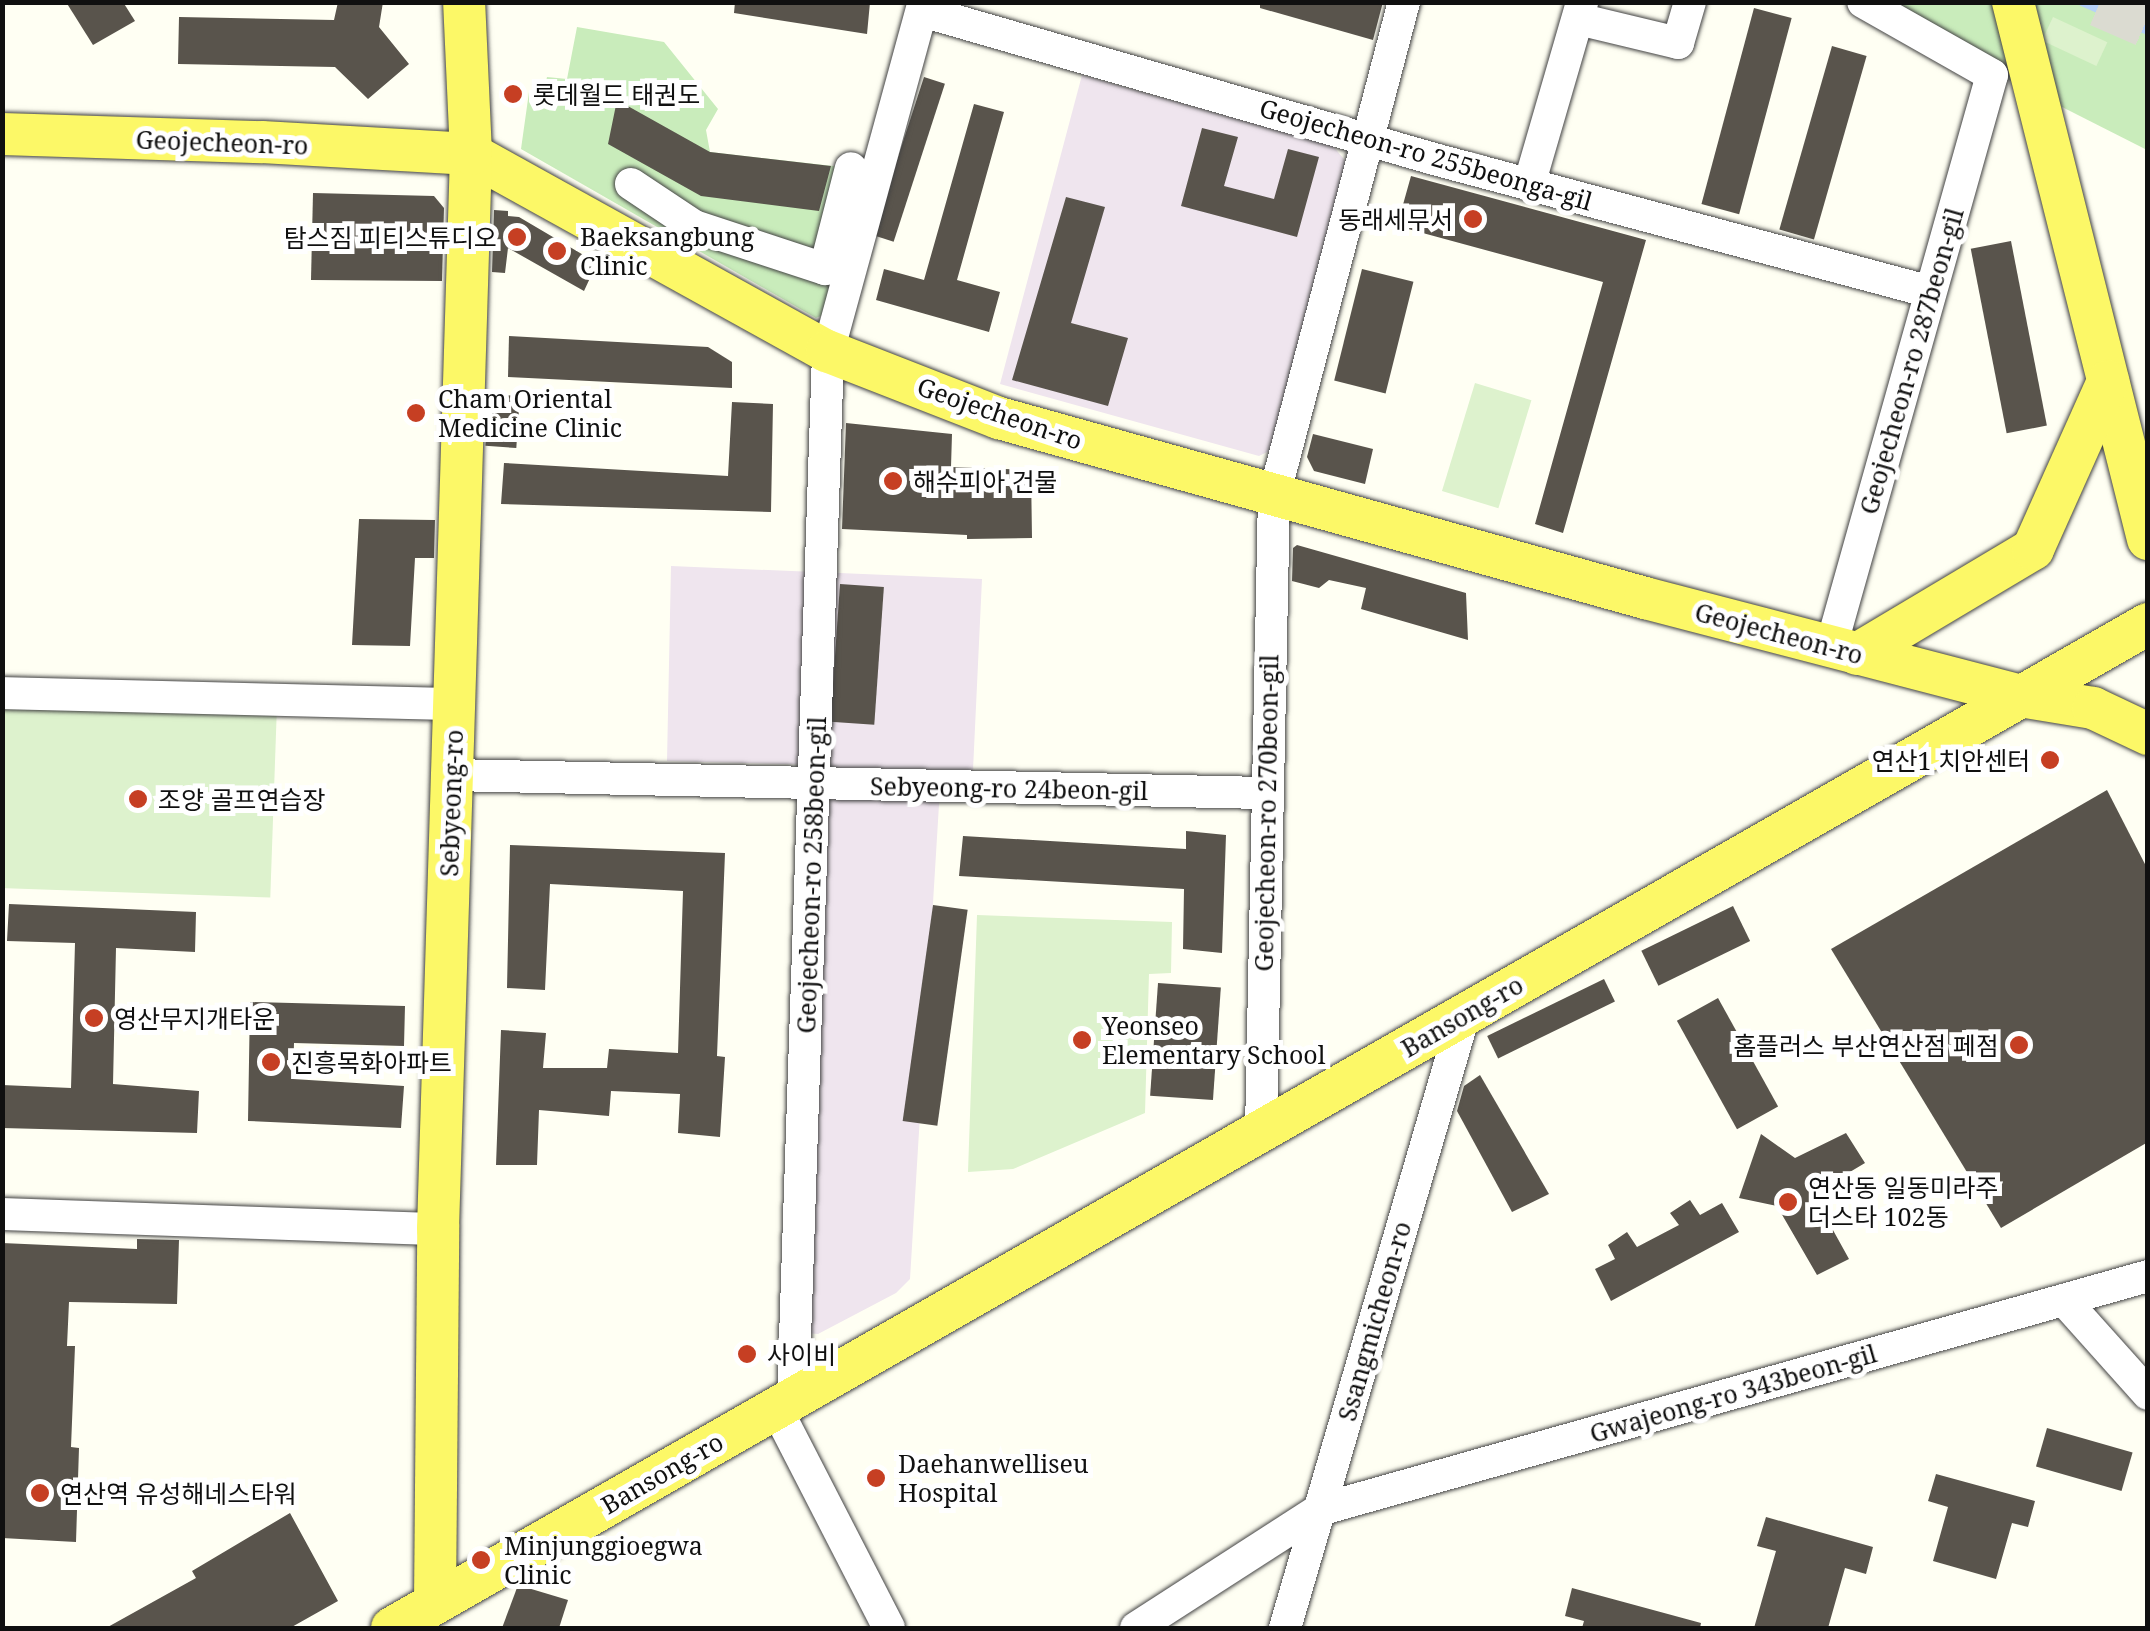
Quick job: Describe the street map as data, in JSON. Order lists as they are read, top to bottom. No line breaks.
{"streets":{"main road":["Geojecheon-ro","Sebyeong-ro","Bansong-ro"],"street":["Geojecheon-ro 255beonga-gil","Geojecheon-ro 287beon-gil","Sebyeong-ro 24beon-gil","Geojecheon-ro 270beon-gil","Geojecheon-ro 258beon-gil","Ssangmicheon-ro","Gwajeong-ro 343beon-gil"]},"crossings":[["Geojecheon-ro","Geojecheon-ro 287beon-gil"],["Geojecheon-ro","Sebyeong-ro"],["Geojecheon-ro","Geojecheon-ro 270beon-gil"],["Geojecheon-ro","Geojecheon-ro 258beon-gil"],["Geojecheon-ro","Bansong-ro"],["Geojecheon-ro 255beonga-gil","Geojecheon-ro 287beon-gil"],["Geojecheon-ro 255beonga-gil","Geojecheon-ro 270beon-gil"],["Geojecheon-ro 255beonga-gil","Geojecheon-ro 258beon-gil"],["Sebyeong-ro 24beon-gil","Sebyeong-ro"],["Sebyeong-ro 24beon-gil","Geojecheon-ro 270beon-gil"],["Sebyeong-ro 24beon-gil","Geojecheon-ro 258beon-gil"],["Sebyeong-ro","Bansong-ro"],["Geojecheon-ro 270beon-gil","Bansong-ro"],["Geojecheon-ro 258beon-gil","Bansong-ro"],["Bansong-ro","Ssangmicheon-ro"],["Ssangmicheon-ro","Gwajeong-ro 343beon-gil"]],"places":["롯데월드 태권도","동래세무서","탐스짐 피티스튜디오","Baeksangbung Clinic","Cham Oriental Medicine Clinic","해수피아 건물","연산1 치안센터","조양 골프연습장","영산무지개타운","Yeonseo Elementary School","홈플러스 부산연산점 페점","진흥목화아파트","연산동 일동미라주 더스타 102동","사이비","Daehanwelliseu Hospital","연산역 유성해네스타워","Minjunggioegwa Clinic"]}
